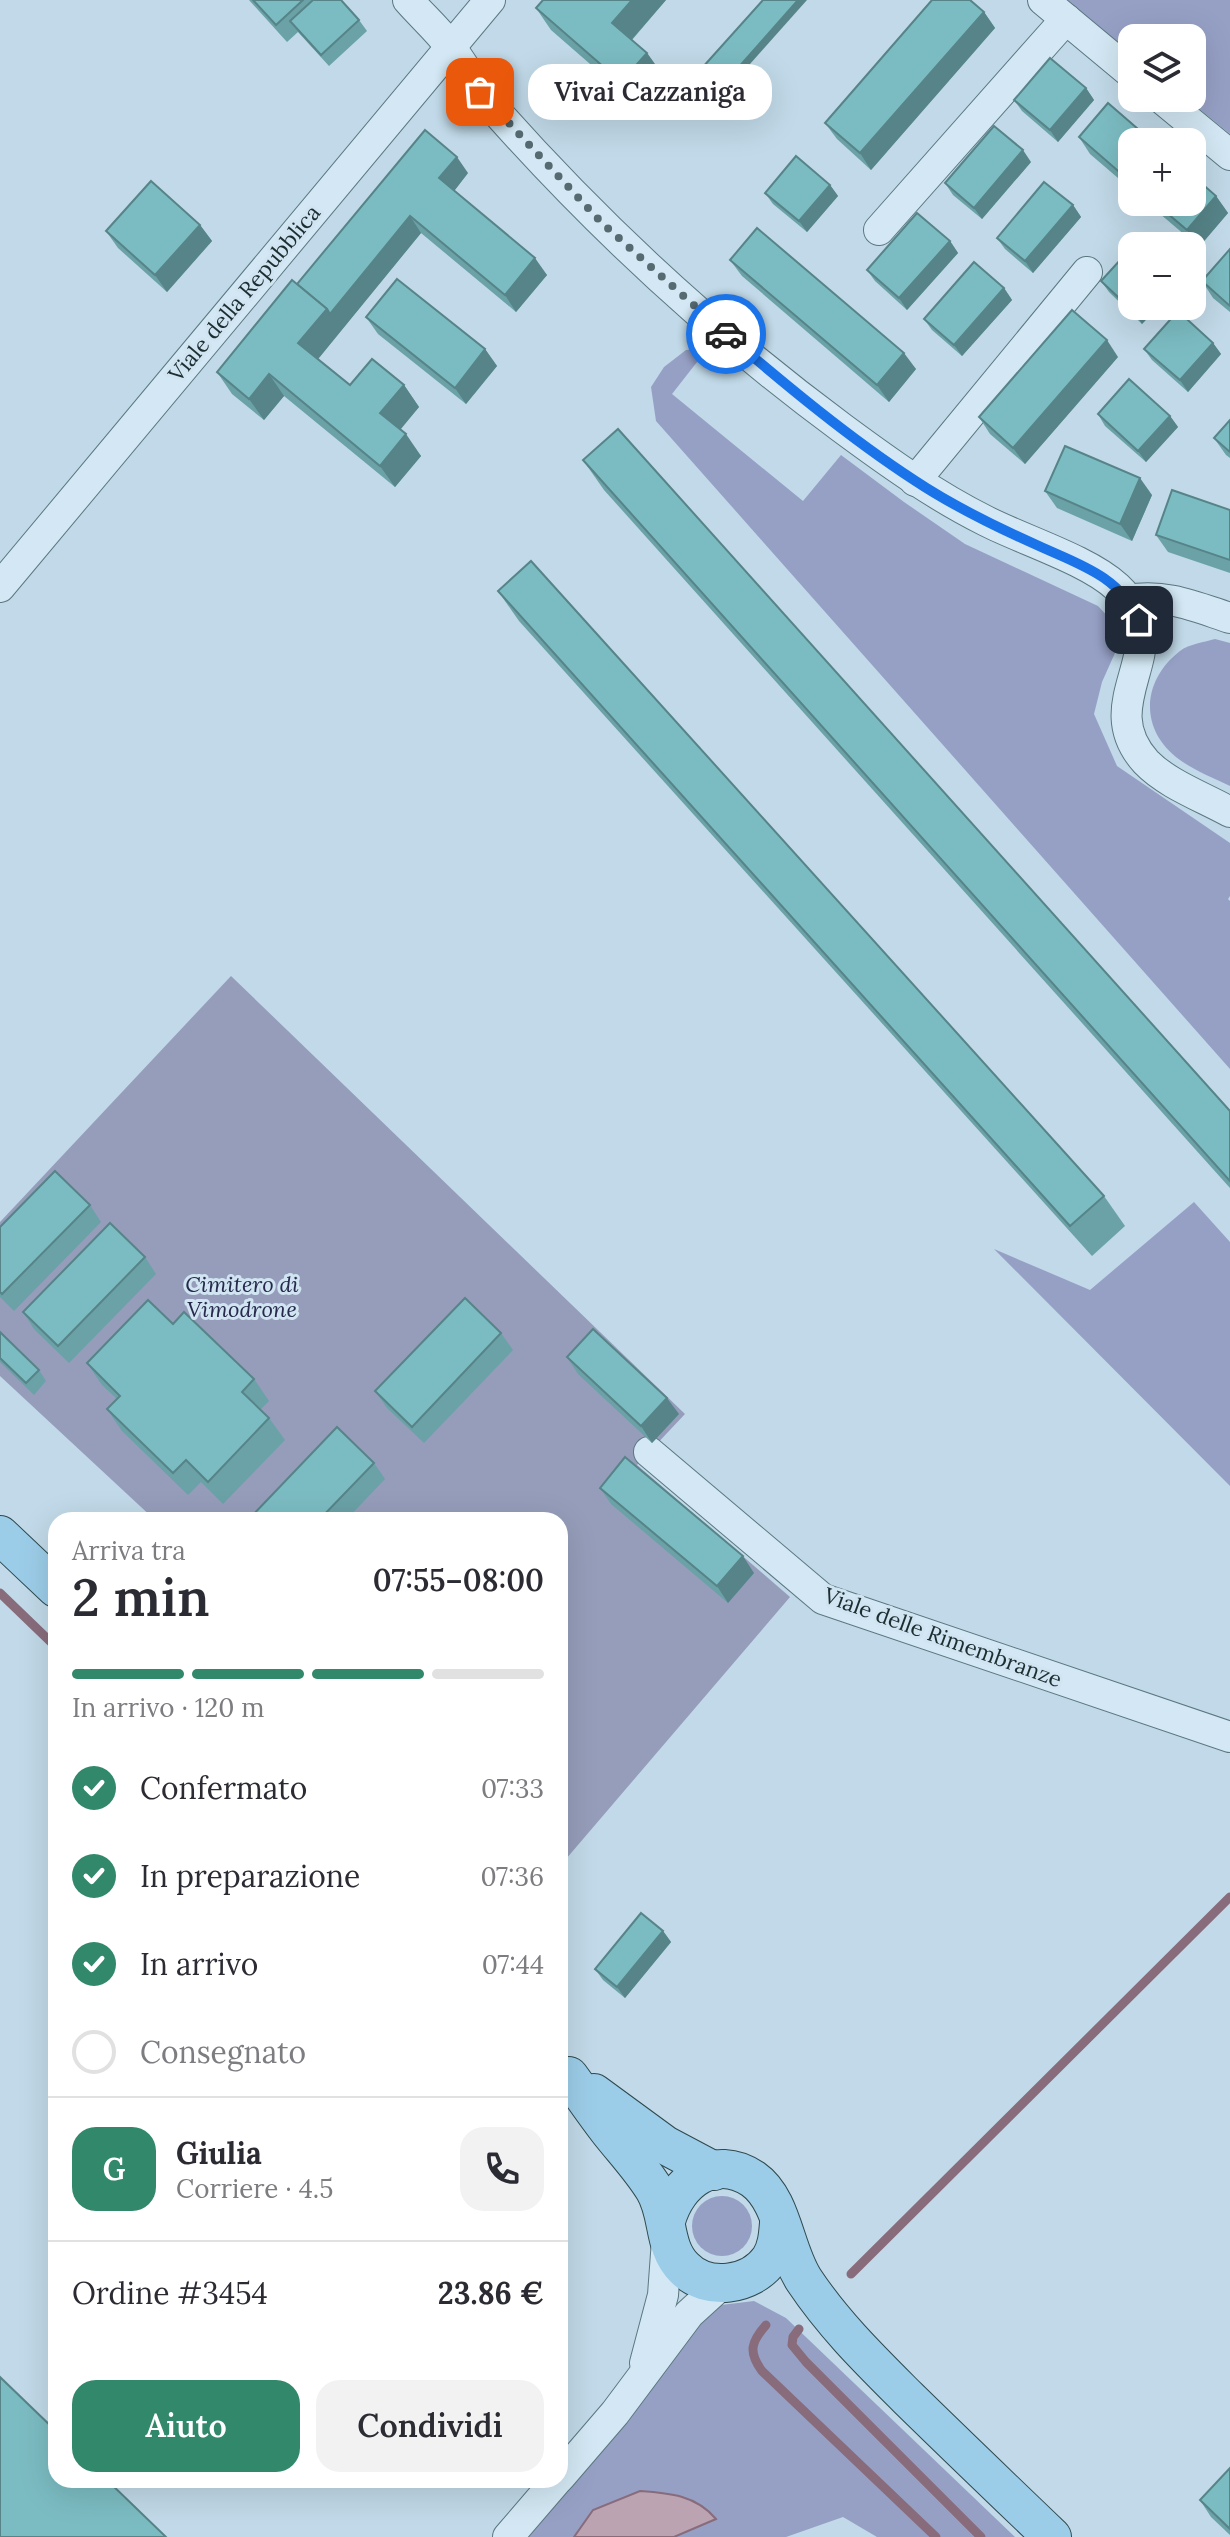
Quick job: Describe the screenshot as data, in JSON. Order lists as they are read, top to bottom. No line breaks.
{"streets":{"street":["Viale della Repubblica","Viale delle Rimembranze"]},"parks":["Cimitero di Vimodrone"],"places":["Vivai Cazzaniga"],"page":{"map_buttons":["+","−"],"bubble":"Vivai Cazzaniga","heading":["2 min","Arriva tra","07:55–08:00"],"panel":["Giulia","Corriere · 4.5","Ordine #3454","23.86 €"],"bar":"In arrivo · 120 m","list":[["Confermato","07:33"],["In preparazione","07:36"],["In arrivo","07:44"],"Consegnato"],"round":"G","buttons":["Aiuto","Condividi"]}}
